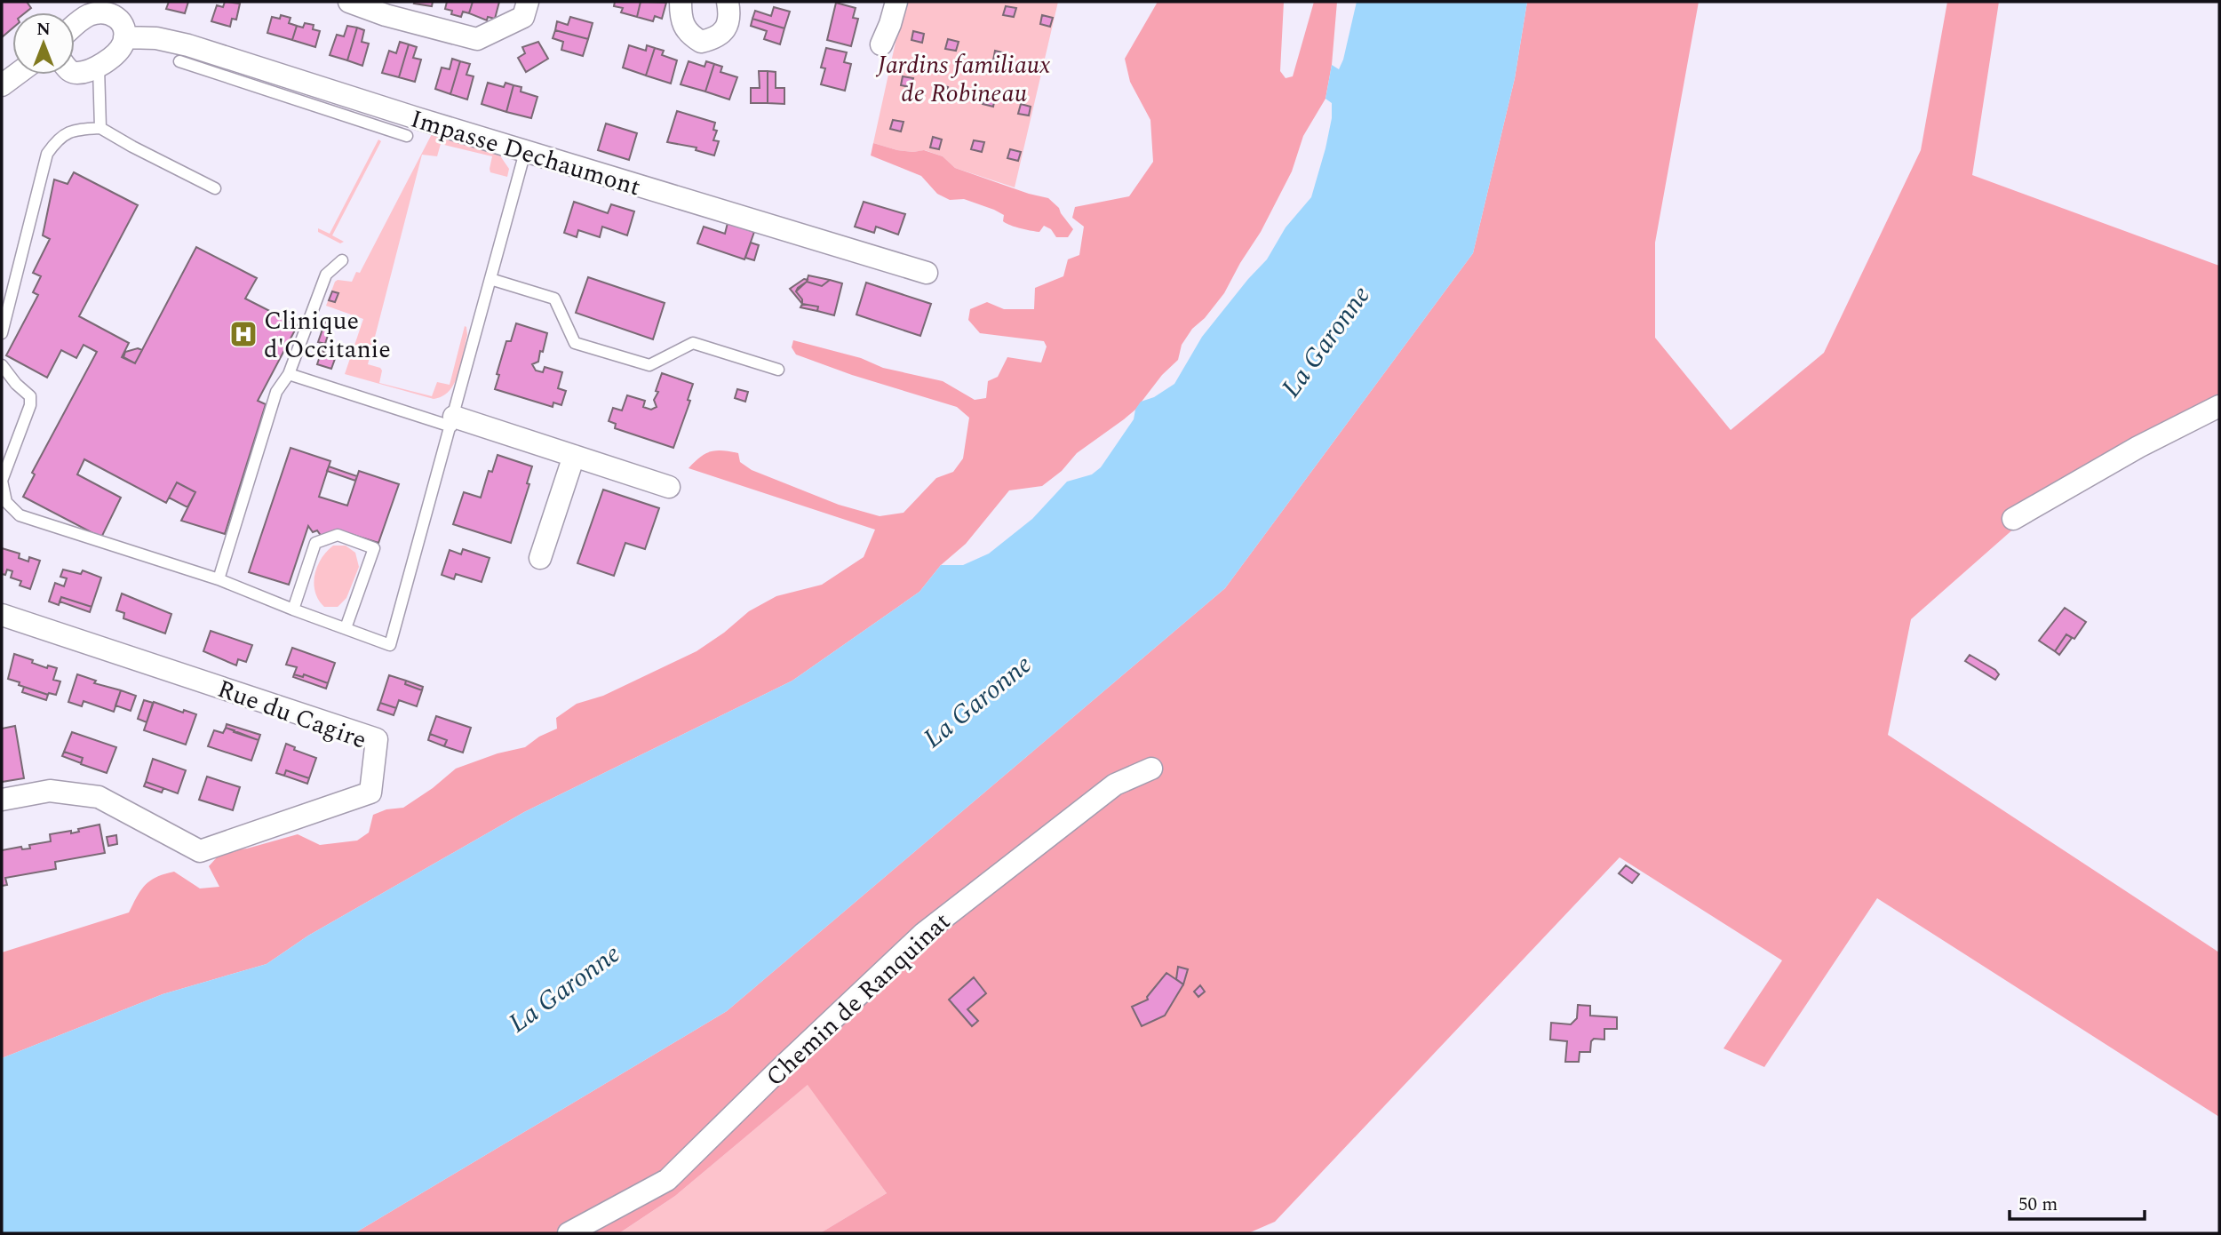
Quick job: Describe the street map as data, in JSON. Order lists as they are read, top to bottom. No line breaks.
{"streets":{"street":["Impasse Dechaumont","Rue du Cagire","Chemin de Ranquinat"]},"water":["La Garonne"],"parks":["Jardins familiaux de Robineau"],"places":{"hospital":["Clinique d'Occitanie"]},"scale_bar":"50 m","north":"top"}
